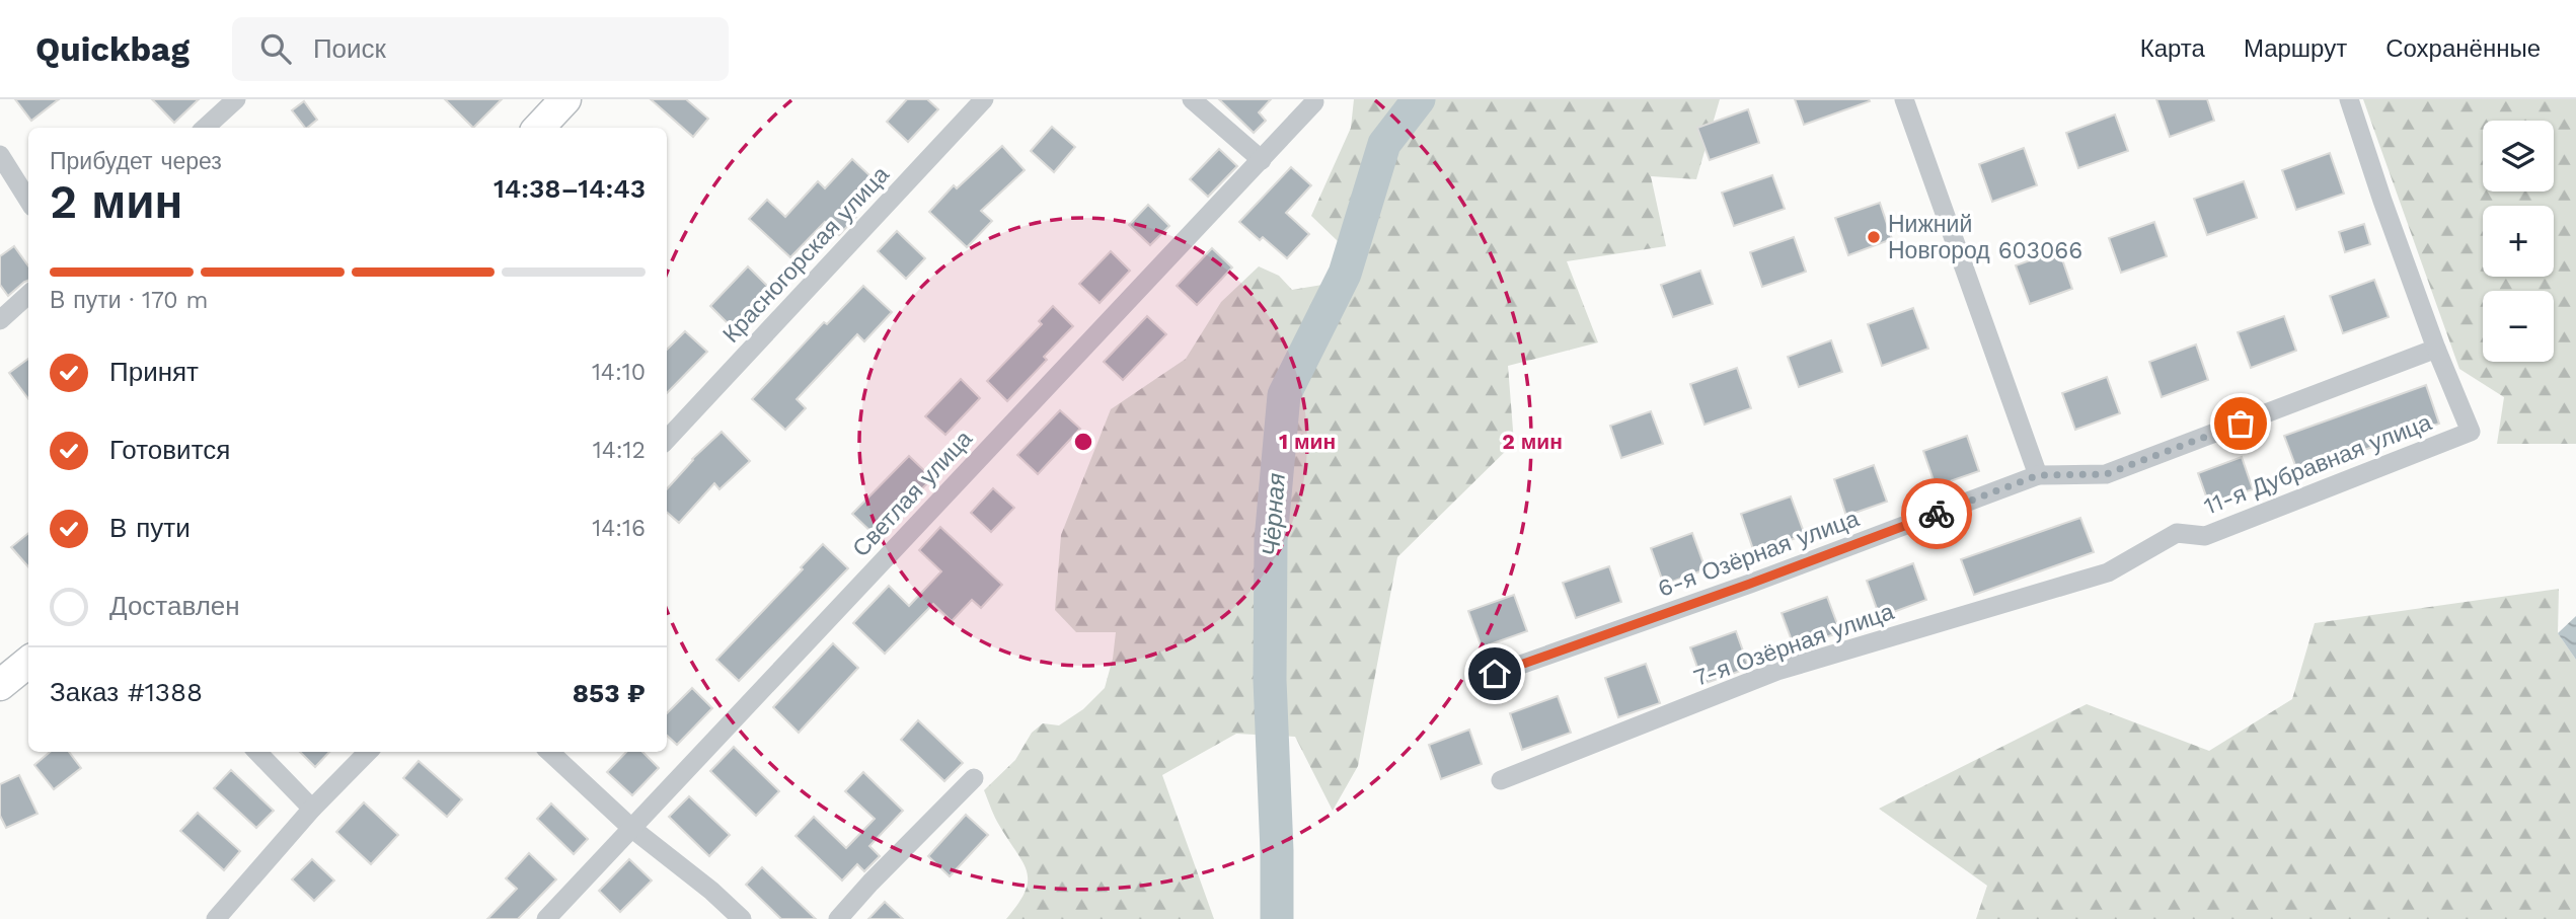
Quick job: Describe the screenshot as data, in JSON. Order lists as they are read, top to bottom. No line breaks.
{"streets":{"street":["Красногорская улица","11-я Дубравная улица","Светлая улица","6-я Озёрная улица","7-я Озёрная улица"]},"crossings":[["11-я Дубравная улица","6-я Озёрная улица"],["11-я Дубравная улица","7-я Озёрная улица"]],"water":["Чёрная"],"places":["Нижний Новгород 603066"],"page":{"header":"Quickbag","search":"Поиск","nav":["Карта","Маршрут","Сохранённые"],"map_buttons":["+","−"],"heading":["2 мин","Прибудет через","14:38–14:43"],"panel":["Заказ #1388","853 ₽"],"bar":"В пути · 170 m","list":[["Принят","14:10"],["Готовится","14:12"],["В пути","14:16"],"Доставлен"]},"rings":["1 мин","2 мин"]}
